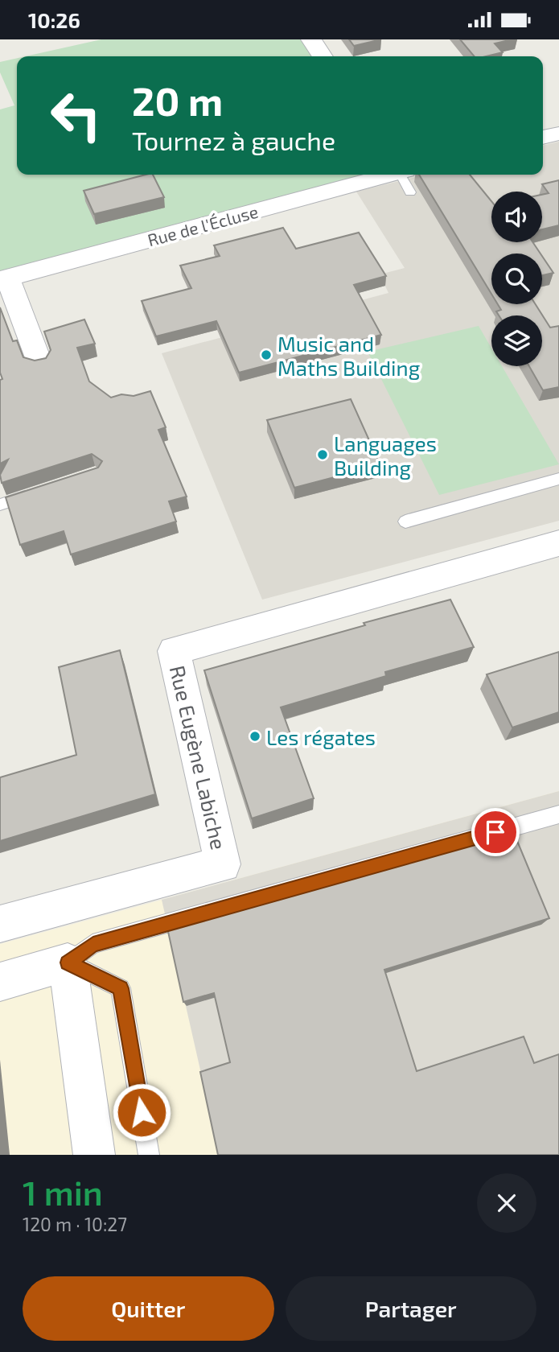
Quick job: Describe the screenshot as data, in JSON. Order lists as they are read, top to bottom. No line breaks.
{"streets":{"street":["Rue de l'Écluse","Rue Eugène Labiche"]},"places":["Music and Maths Building","Languages Building","Les régates"],"page":{"status":"10:26","turn":["20 m","Tournez à gauche"],"heading":["1 min","120 m · 10:27"],"buttons":["Quitter","Partager"]}}
